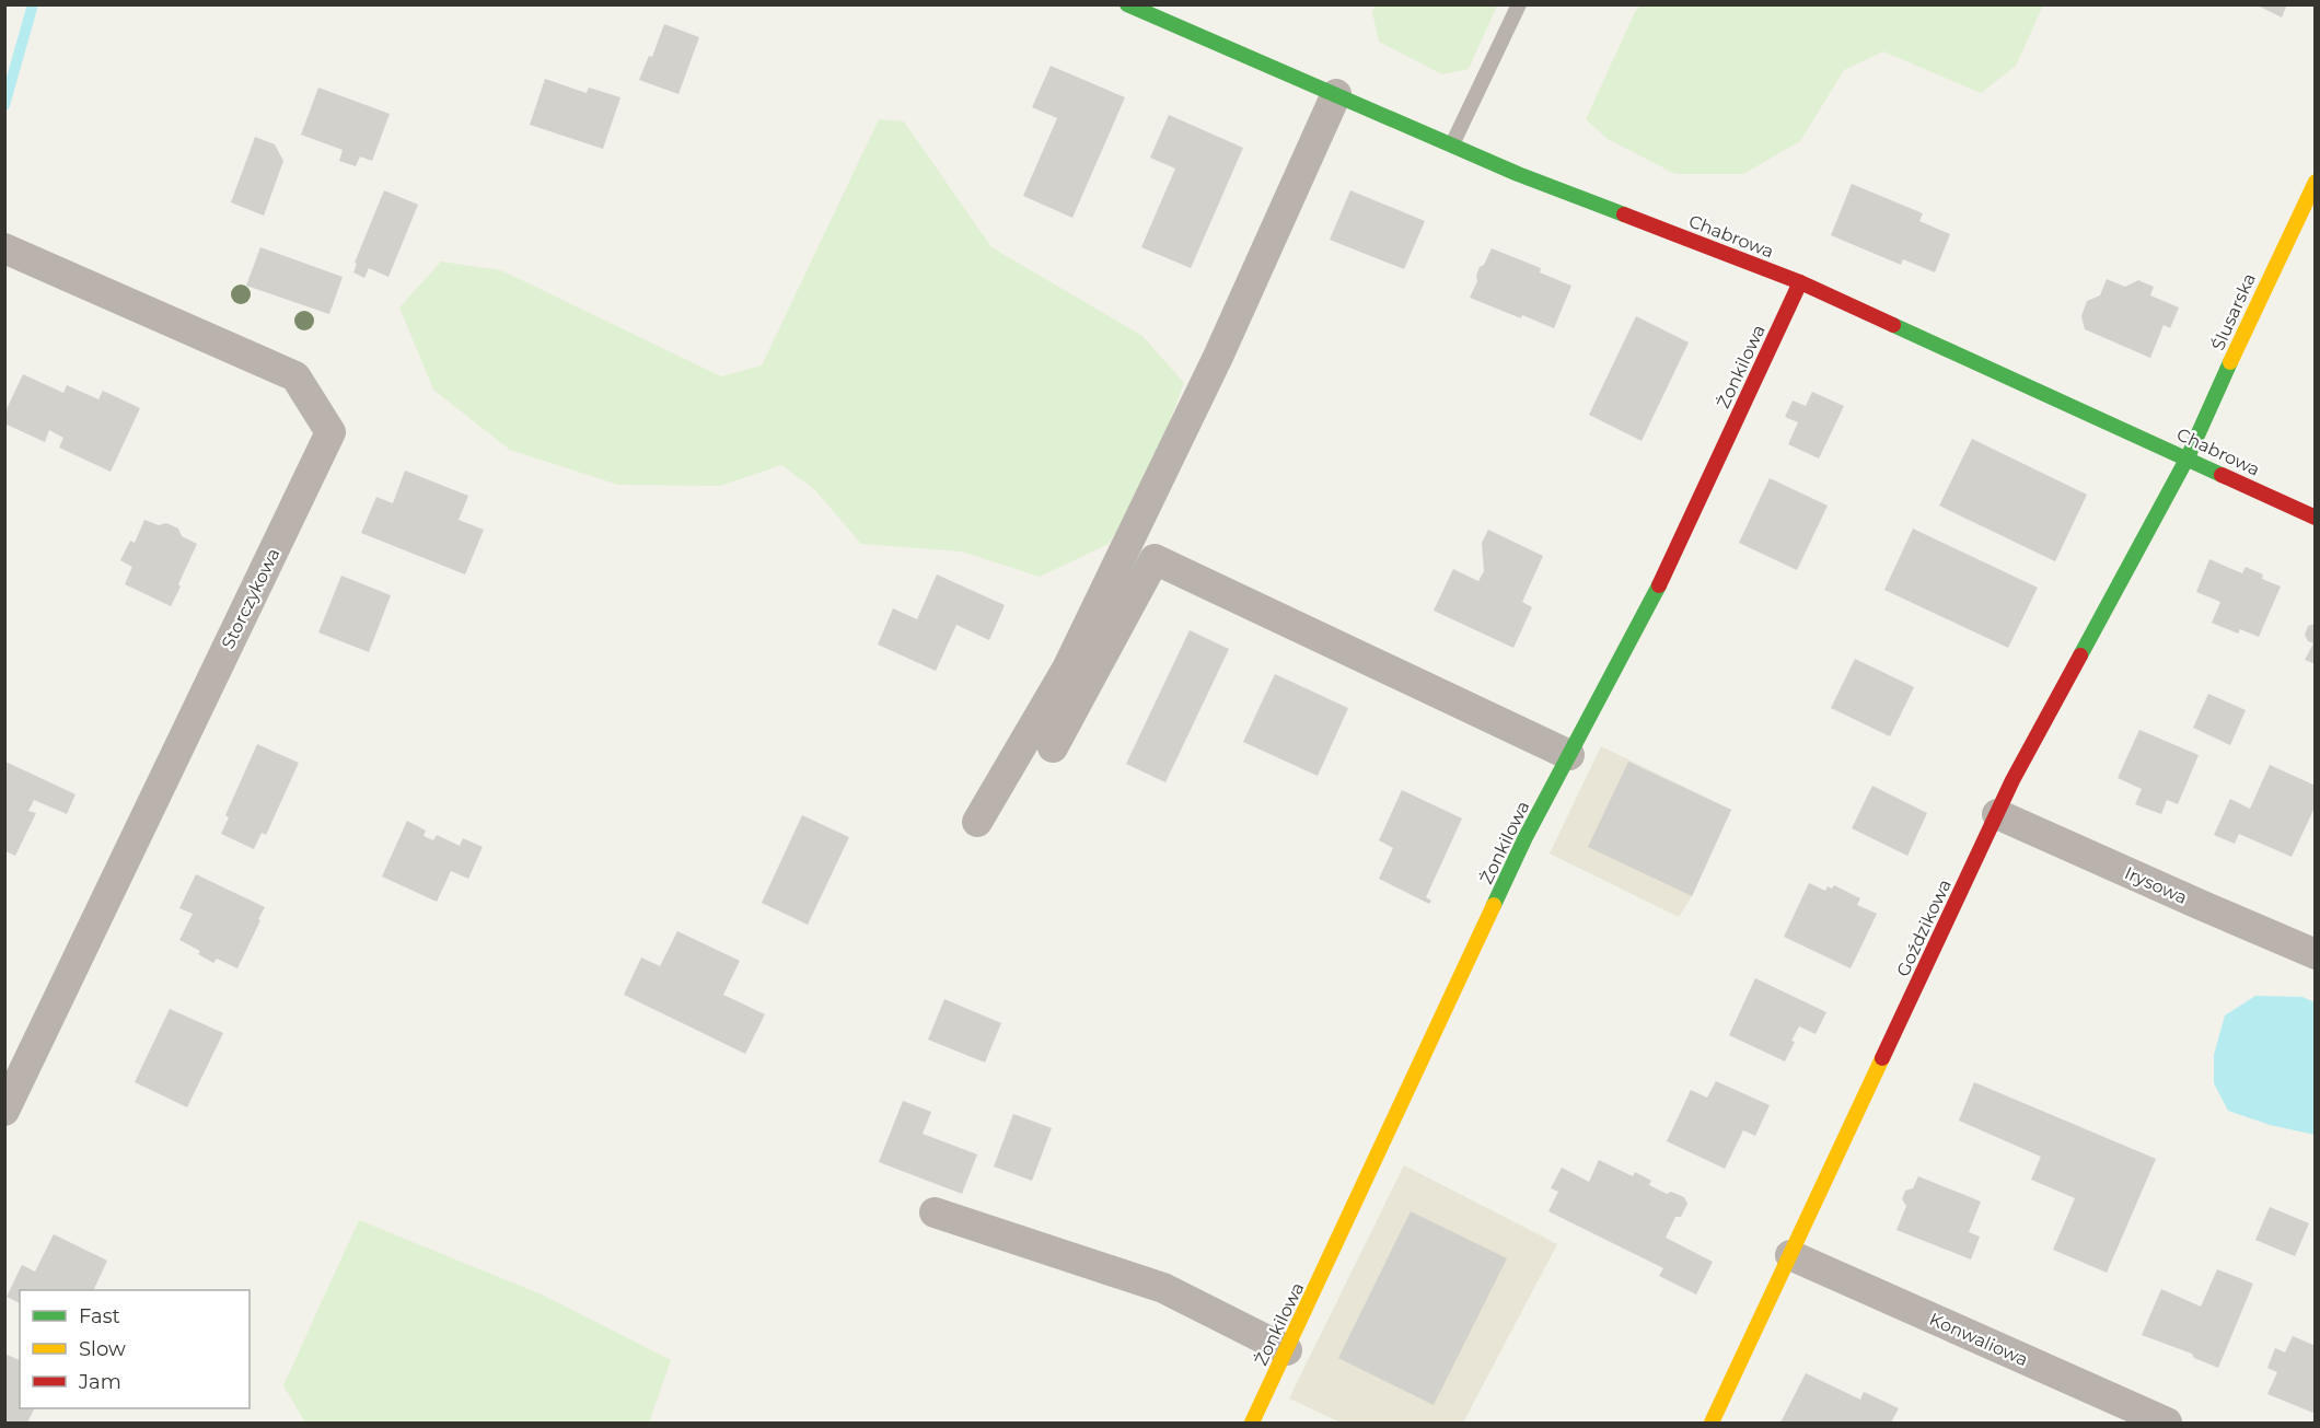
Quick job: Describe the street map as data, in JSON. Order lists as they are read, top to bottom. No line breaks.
{"streets":{"street":["Chabrowa","Ślusarska","Żonkilowa","Storczykowa","Irysowa","Goździkowa","Konwaliowa"]},"crossings":[["Chabrowa","Ślusarska"],["Chabrowa","Żonkilowa"],["Chabrowa","Goździkowa"],["Ślusarska","Goździkowa"],["Irysowa","Goździkowa"],["Goździkowa","Konwaliowa"]],"legend":["Fast","Slow","Jam"]}
